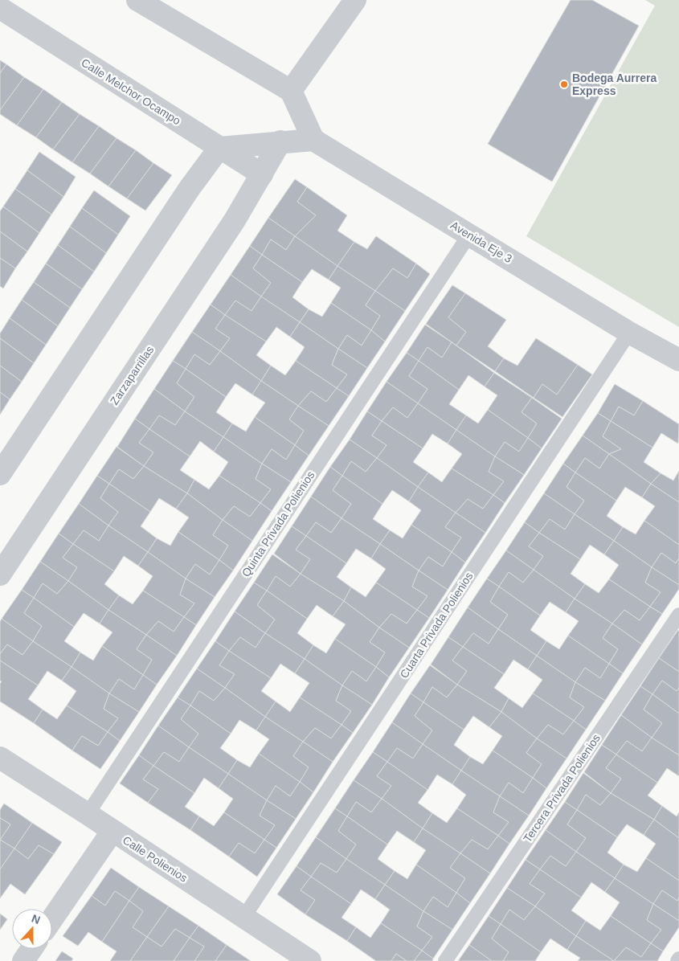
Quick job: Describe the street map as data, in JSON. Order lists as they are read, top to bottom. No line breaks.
{"streets":{"street":["Calle Melchor Ocampo","Avenida Eje 3","Zarzaparrillas","Calle Polienios"],"lane":["Quinta Privada Polienios","Cuarta Privada Polienios","Tercera Privada Polienios"]},"crossings":[["Calle Melchor Ocampo","Zarzaparrillas"],["Avenida Eje 3","Quinta Privada Polienios"],["Avenida Eje 3","Cuarta Privada Polienios"],["Quinta Privada Polienios","Calle Polienios"],["Cuarta Privada Polienios","Calle Polienios"]],"places":["Bodega Aurrera Express"],"north":"top"}
